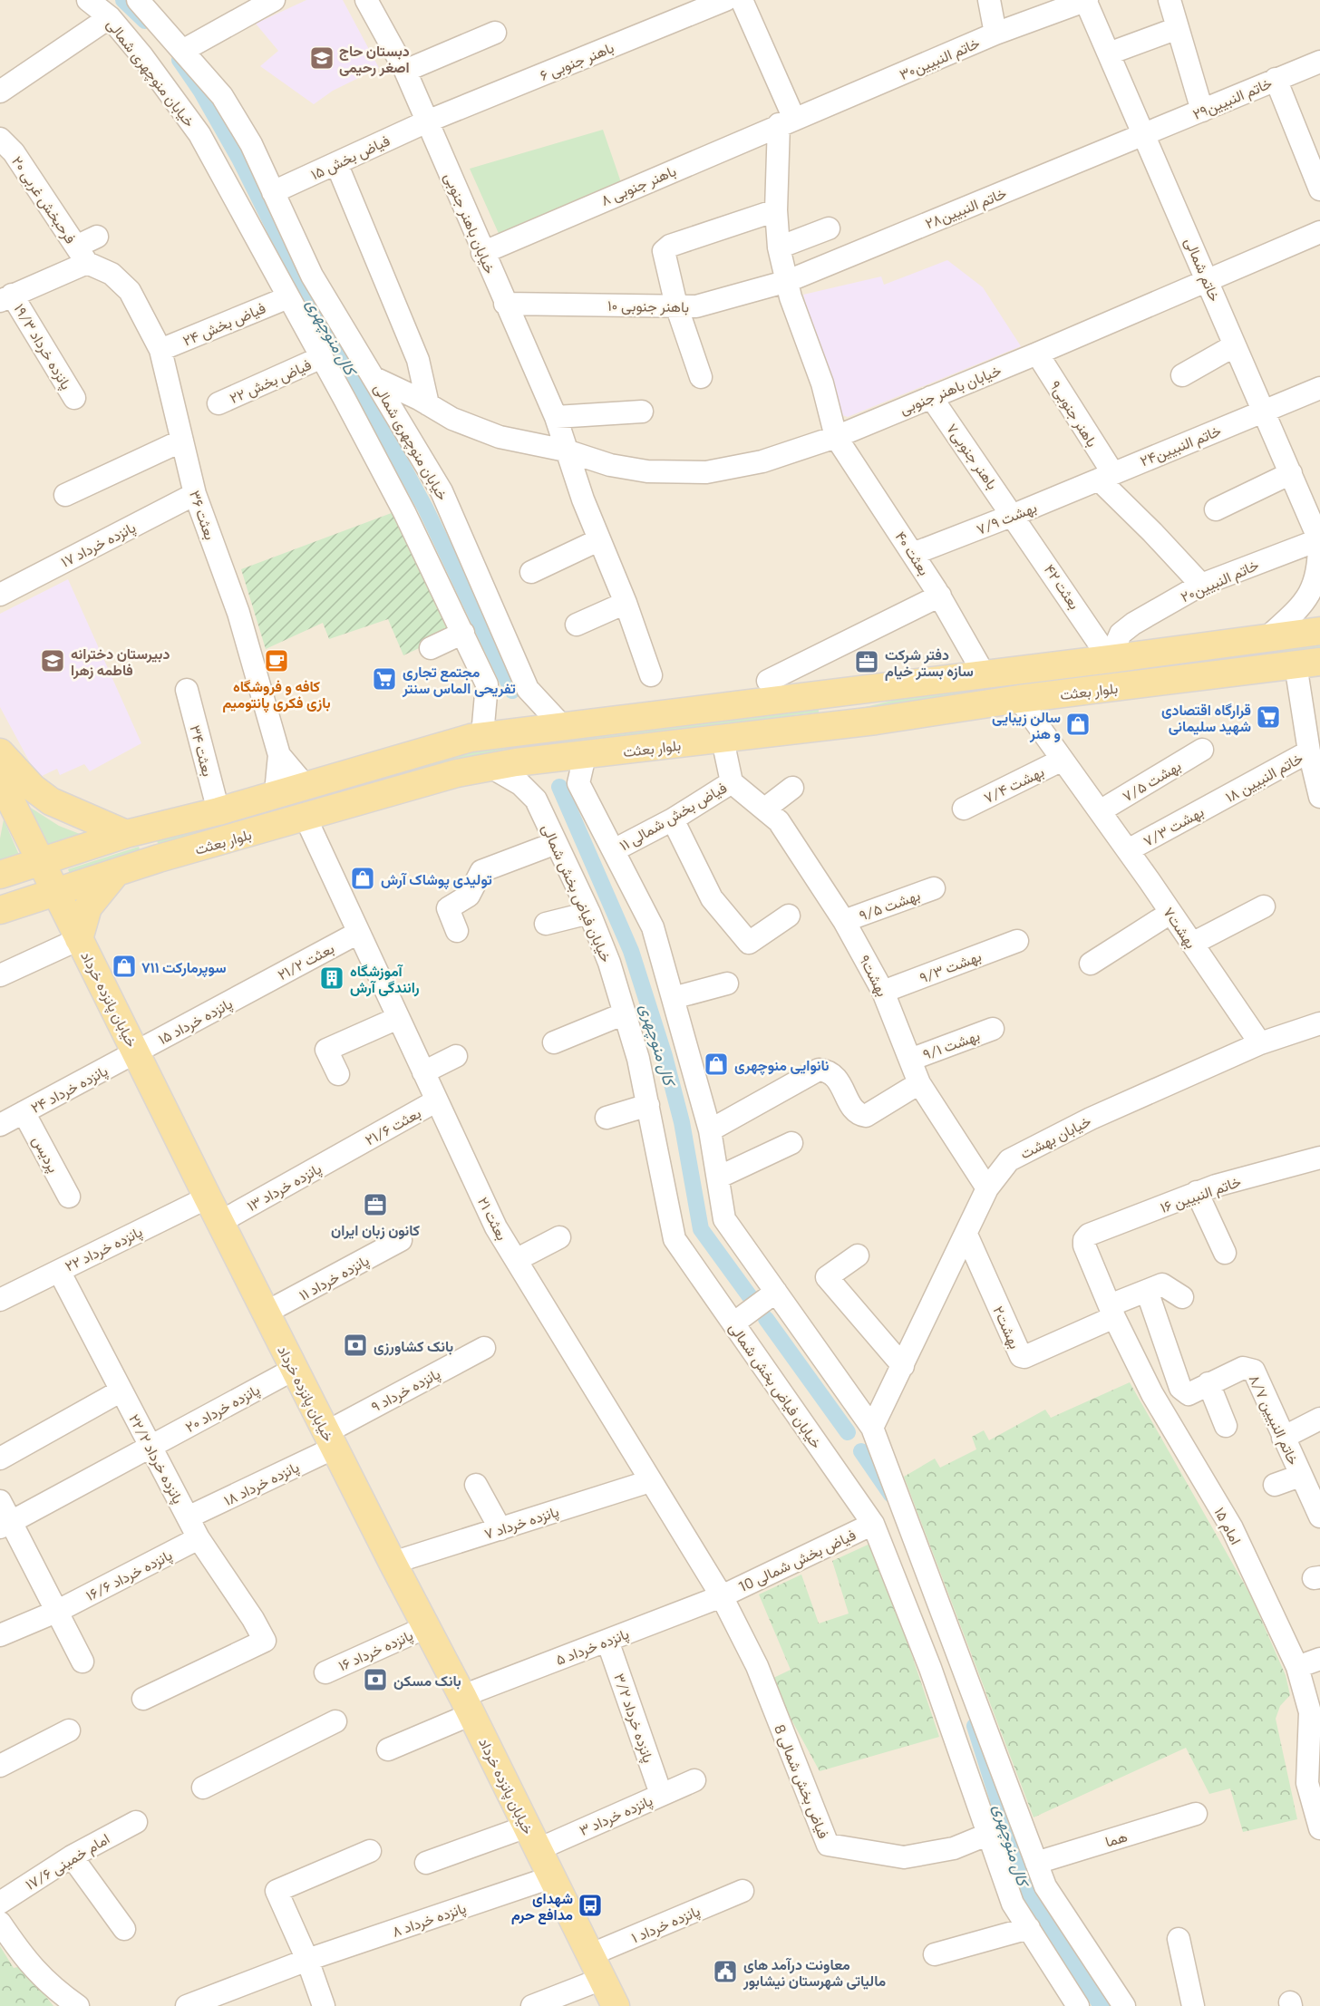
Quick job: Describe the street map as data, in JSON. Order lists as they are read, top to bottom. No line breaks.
{"streets":{"main road":["بلوار بعثت","خیابان پانزده خرداد"],"street":["خاتم النبیین۳۰","باهنر جنوبی ۶","خیابان منوچهری شمالی","خاتم النبیین۲۹","فیاض بخش ۱۵","باهنر جنوبی ۸","فرحبخش غربی ۲۰","خاتم النبیین۲۸","خیابان باهنر جنوبی","خاتم شمالی","باهنر جنوبی ۱۰","فیاض بخش ۲۴","پانزده خرداد ۱۹/۳","فیاض بخش ۲۲","باهنر جنوبی۹","خاتم النبیین۲۴","باهنر جنوبی۷","بعثت ۳۶","بهشت ۷/۹","پانزده خرداد ۱۷","بعثت ۴۰","خاتم النبیین۲۰","بعثت ۴۲","بعثت ۳۴","خاتم النبیین ۱۸","بهشت ۷/۵","بهشت ۷/۴","فیاض بخش شمالی ۱۱","بهشت ۷/۳","خیابان فیاض بخش شمالی","بهشت ۹/۵","بهشت۷","بعثت ۲۱/۲","بهشت ۹/۳","بهشت۹","پانزده خرداد ۱۵","بهشت ۹/۱","پانزده خرداد ۲۴","بعثت ۲۱/۶","خیابان بهشت","پردیس","پانزده خرداد ۱۳","خاتم النبیین ۱۶","بعثت ۲۱","پانزده خرداد ۲۲","پانزده خرداد ۱۱","بهشت۲","پانزده خرداد ۹","پانزده خرداد ۲۰","خاتم النبیین ۸/۷","پانزده خرداد ۲۲/۲","پانزده خرداد ۱۸","پانزده خرداد ۷","امام ۱۵","فیاض بخش شمالی 10","پانزده خرداد ۱۶/۶","پانزده خرداد ۵","پانزده خرداد ۱۶","پانزده خرداد ۳/۲","فیاض بخش شمالی 8","پانزده خرداد ۳","هما","امام خمینی ۱۷/۶","پانزده خرداد ۸","پانزده خرداد ۱"]},"crossings":[["خاتم النبیین۳۰","باهنر جنوبی ۸"],["خاتم النبیین۳۰","خاتم شمالی"],["خاتم النبیین۳۰","بعثت ۴۰"],["باهنر جنوبی ۶","فیاض بخش ۱۵"],["باهنر جنوبی ۶","خیابان باهنر جنوبی"],["خیابان منوچهری شمالی","فیاض بخش ۱۵"],["خیابان منوچهری شمالی","فیاض بخش ۲۴"],["خیابان منوچهری شمالی","فیاض بخش ۲۲"],["خیابان منوچهری شمالی","بلوار بعثت"],["خاتم النبیین۲۹","خاتم النبیین۲۸"],["خاتم النبیین۲۹","خاتم شمالی"],["فیاض بخش ۱۵","خیابان باهنر جنوبی"],["باهنر جنوبی ۸","خیابان باهنر جنوبی"],["باهنر جنوبی ۸","بعثت ۴۰"],["فرحبخش غربی ۲۰","بعثت ۳۶"],["خاتم النبیین۲۸","خاتم شمالی"],["خاتم النبیین۲۸","باهنر جنوبی ۱۰"],["خاتم النبیین۲۸","بعثت ۴۰"],["خیابان باهنر جنوبی","خاتم شمالی"],["خیابان باهنر جنوبی","باهنر جنوبی ۱۰"],["خیابان باهنر جنوبی","باهنر جنوبی۹"],["خیابان باهنر جنوبی","باهنر جنوبی۷"],["خیابان باهنر جنوبی","بعثت ۴۰"],["خاتم شمالی","خاتم النبیین۲۴"],["خاتم شمالی","خاتم النبیین۲۰"],["باهنر جنوبی ۱۰","بعثت ۴۰"],["فیاض بخش ۲۴","بعثت ۳۶"],["باهنر جنوبی۹","خاتم النبیین۲۴"],["باهنر جنوبی۹","بهشت ۷/۹"],["باهنر جنوبی۹","خاتم النبیین۲۰"],["خاتم النبیین۲۴","بهشت ۷/۹"],["باهنر جنوبی۷","بهشت ۷/۹"],["باهنر جنوبی۷","بعثت ۴۲"],["بعثت ۳۶","پانزده خرداد ۱۷"],["بعثت ۳۶","بلوار بعثت"],["بهشت ۷/۹","بعثت ۴۰"],["بهشت ۷/۹","بعثت ۴۲"],["بعثت ۴۰","بلوار بعثت"],["خاتم النبیین۲۰","بعثت ۴۲"],["خاتم النبیین۲۰","بلوار بعثت"],["بعثت ۴۲","بلوار بعثت"],["بلوار بعثت","بعثت ۳۴"],["بلوار بعثت","خیابان فیاض بخش شمالی"],["بلوار بعثت","بهشت۷"],["بلوار بعثت","خیابان پانزده خرداد"],["بلوار بعثت","بعثت ۲۱"],["خاتم النبیین ۱۸","بهشت ۷/۳"],["بهشت ۷/۵","بهشت۷"],["بهشت ۷/۴","بهشت۷"],["فیاض بخش شمالی ۱۱","بهشت۹"],["بهشت ۷/۳","بهشت۷"],["خیابان فیاض بخش شمالی","فیاض بخش شمالی 10"],["خیابان فیاض بخش شمالی","فیاض بخش شمالی 8"],["بهشت ۹/۵","بهشت۹"],["بهشت۷","خیابان بهشت"],["بعثت ۲۱/۲","پانزده خرداد ۱۵"],["بعثت ۲۱/۲","بعثت ۲۱"],["بهشت ۹/۳","بهشت۹"],["بهشت۹","بهشت ۹/۱"],["بهشت۹","خیابان بهشت"],["خیابان پانزده خرداد","پانزده خرداد ۱۵"],["خیابان پانزده خرداد","پانزده خرداد ۲۴"],["خیابان پانزده خرداد","پانزده خرداد ۱۳"],["خیابان پانزده خرداد","پانزده خرداد ۲۲"],["خیابان پانزده خرداد","پانزده خرداد ۱۱"],["خیابان پانزده خرداد","پانزده خرداد ۹"],["خیابان پانزده خرداد","پانزده خرداد ۲۰"],["خیابان پانزده خرداد","پانزده خرداد ۱۸"],["خیابان پانزده خرداد","پانزده خرداد ۷"],["خیابان پانزده خرداد","پانزده خرداد ۵"],["خیابان پانزده خرداد","پانزده خرداد ۱۶"],["خیابان پانزده خرداد","پانزده خرداد ۳"],["خیابان پانزده خرداد","پانزده خرداد ۸"],["خیابان پانزده خرداد","پانزده خرداد ۱"],["پانزده خرداد ۱۵","پانزده خرداد ۲۴"],["پانزده خرداد ۲۴","پردیس"],["بعثت ۲۱/۶","پانزده خرداد ۱۳"],["بعثت ۲۱/۶","بعثت ۲۱"],["خیابان بهشت","بهشت۲"],["خاتم النبیین ۱۶","امام ۱۵"],["بعثت ۲۱","پانزده خرداد ۷"],["بعثت ۲۱","فیاض بخش شمالی 10"],["بعثت ۲۱","پانزده خرداد ۵"],["بعثت ۲۱","فیاض بخش شمالی 8"],["پانزده خرداد ۲۲","پانزده خرداد ۲۲/۲"],["بهشت۲","امام ۱۵"],["پانزده خرداد ۹","پانزده خرداد ۱۸"],["پانزده خرداد ۲۰","پانزده خرداد ۲۲/۲"],["پانزده خرداد ۲۲/۲","پانزده خرداد ۱۸"],["پانزده خرداد ۲۲/۲","پانزده خرداد ۱۶/۶"],["فیاض بخش شمالی 10","پانزده خرداد ۵"],["فیاض بخش شمالی 10","فیاض بخش شمالی 8"],["پانزده خرداد ۵","پانزده خرداد ۳/۲"],["پانزده خرداد ۵","فیاض بخش شمالی 8"],["پانزده خرداد ۳/۲","پانزده خرداد ۳"]],"water":["کال منوچهری"],"places":{"school or university":["دبستان حاج اصغر رحیمی","دبیرستان دخترانه فاطمه زهرا"],"cafe":["کافه و فروشگاه بازی فکری پانتومیم"],"office":["دفتر شرکت سازه بستر خیام","کانون زبان ایران"],"supermarket":["مجتمع تجاری تفریحی الماس سنتر","قرارگاه اقتصادی شهید سلیمانی"],"shop":["سالن زیبایی و هنر","تولیدی پوشاک آرش","سوپرمارکت ۷۱۱","نانوایی منوچهری"],"building":["آموزشگاه رانندگی آرش"],"bank":["بانک کشاورزی","بانک مسکن"],"bus stop":["شهدای مدافع حرم"],"public building":["معاونت درآمد های مالیاتی شهرستان نیشابور"]}}
